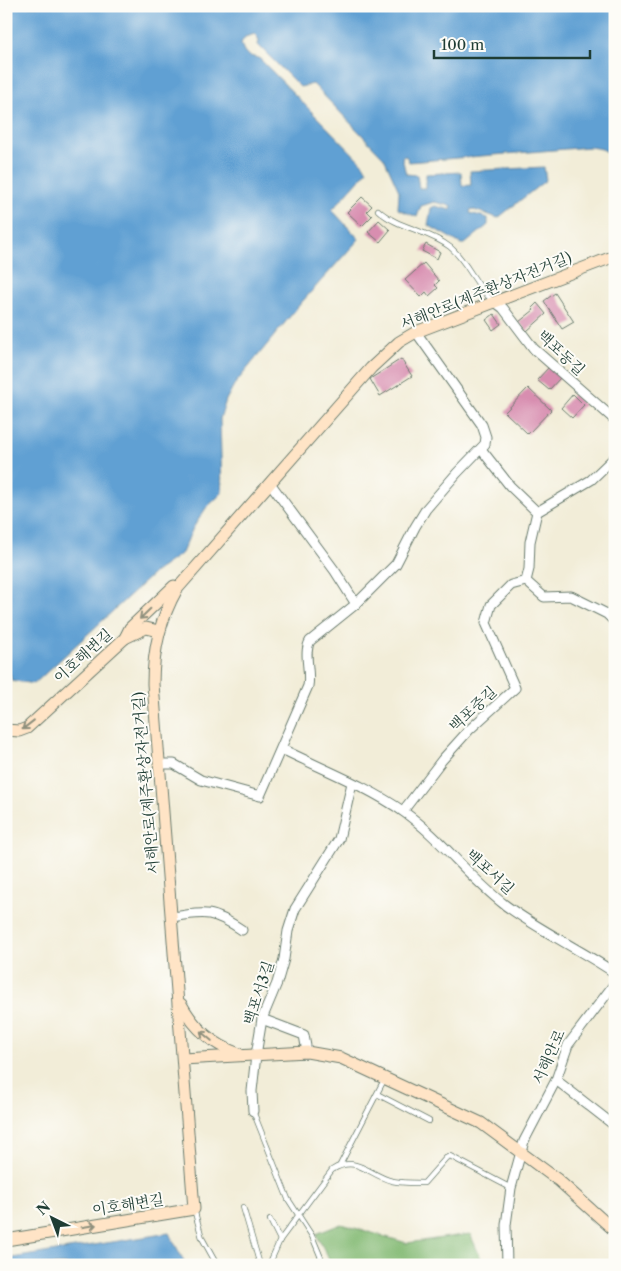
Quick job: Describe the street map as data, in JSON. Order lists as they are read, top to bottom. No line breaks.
{"streets":{"street":["서해안로(제주환상자전거길)","백포동길","이호해변길","백포중길","백포서길","백포서3길","서해안로"]},"crossings":[["서해안로(제주환상자전거길)","백포동길"],["서해안로(제주환상자전거길)","이호해변길"],["백포중길","백포서길"],["백포서길","백포서3길"]],"scale_bar":"100 m","north":"top left"}
